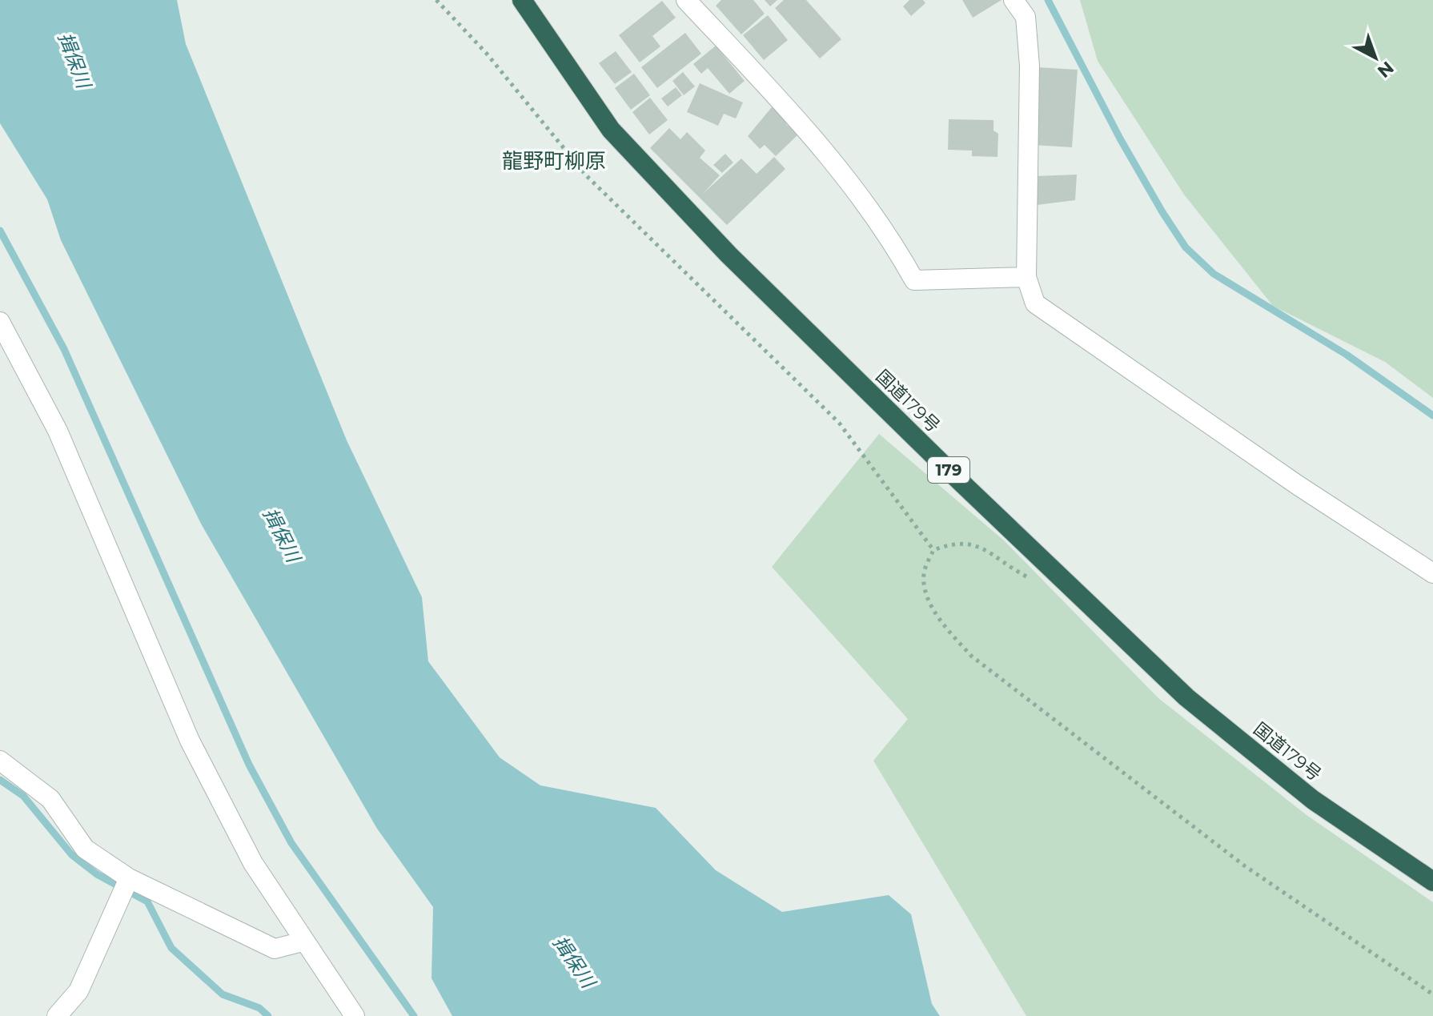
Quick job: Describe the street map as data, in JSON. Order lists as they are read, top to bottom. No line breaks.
{"streets":{"highway":["国道179号","179"]},"districts":["龍野町柳原"],"water":["揖保川"],"north":"bottom right"}
